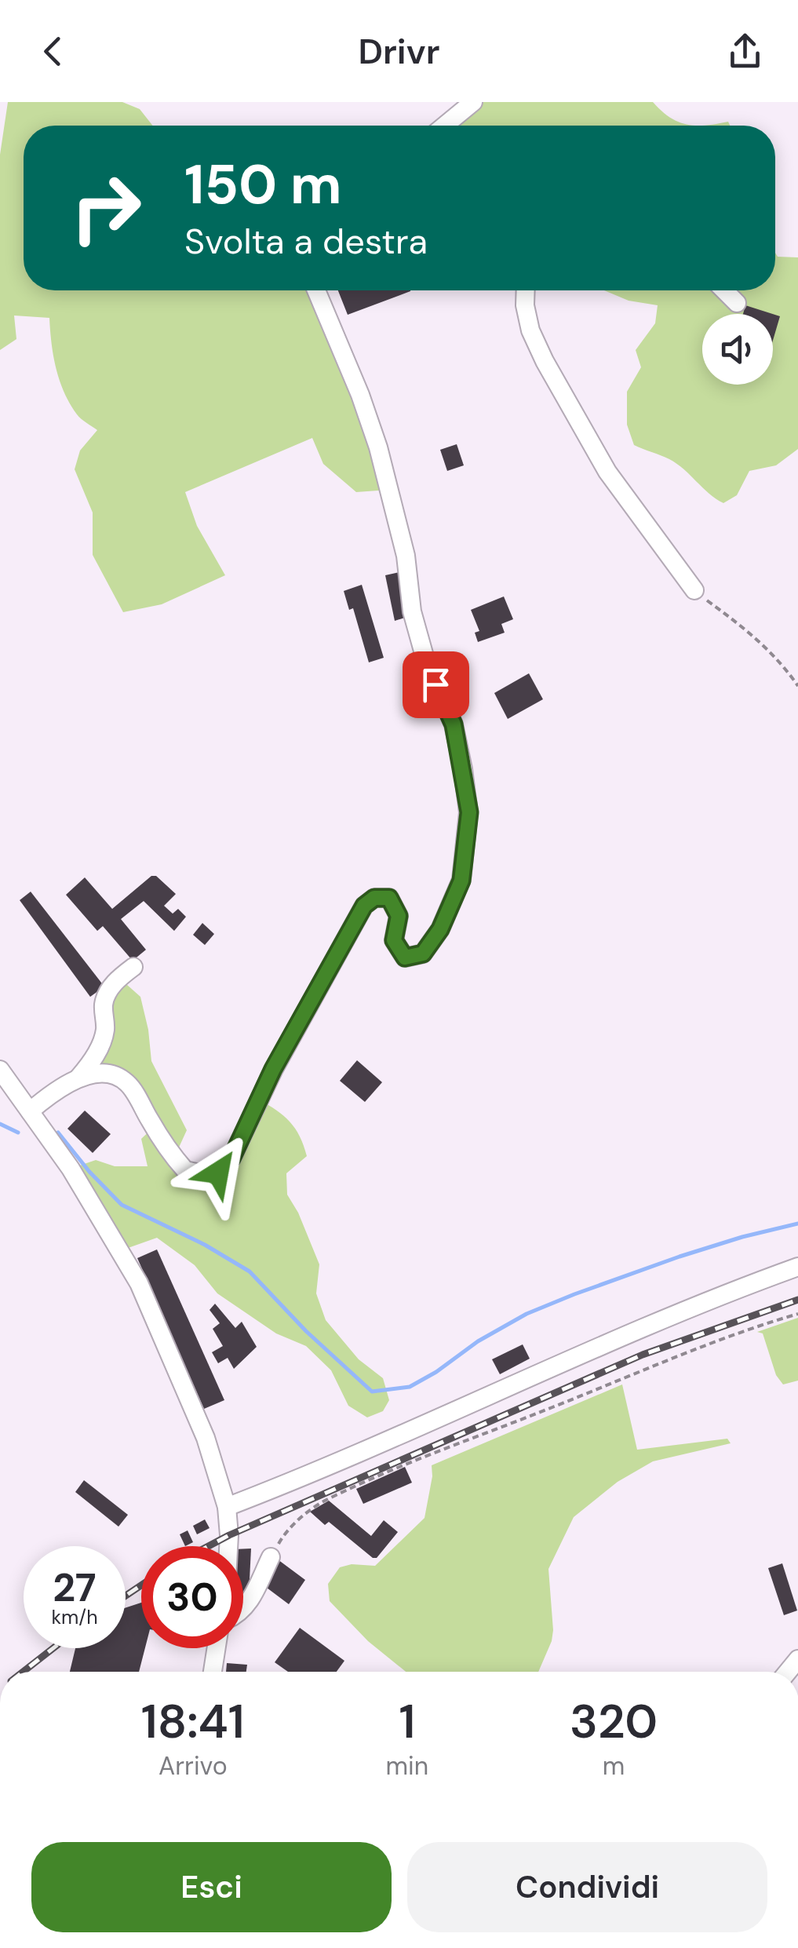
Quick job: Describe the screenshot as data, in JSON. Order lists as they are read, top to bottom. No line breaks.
{"page":{"header":"Drivr","turn":["150 m","Svolta a destra"],"speed":"27 km/h","limit":"30","eta":["18:41","Arrivo","1","min","320","m"],"buttons":["Esci","Condividi"]}}
